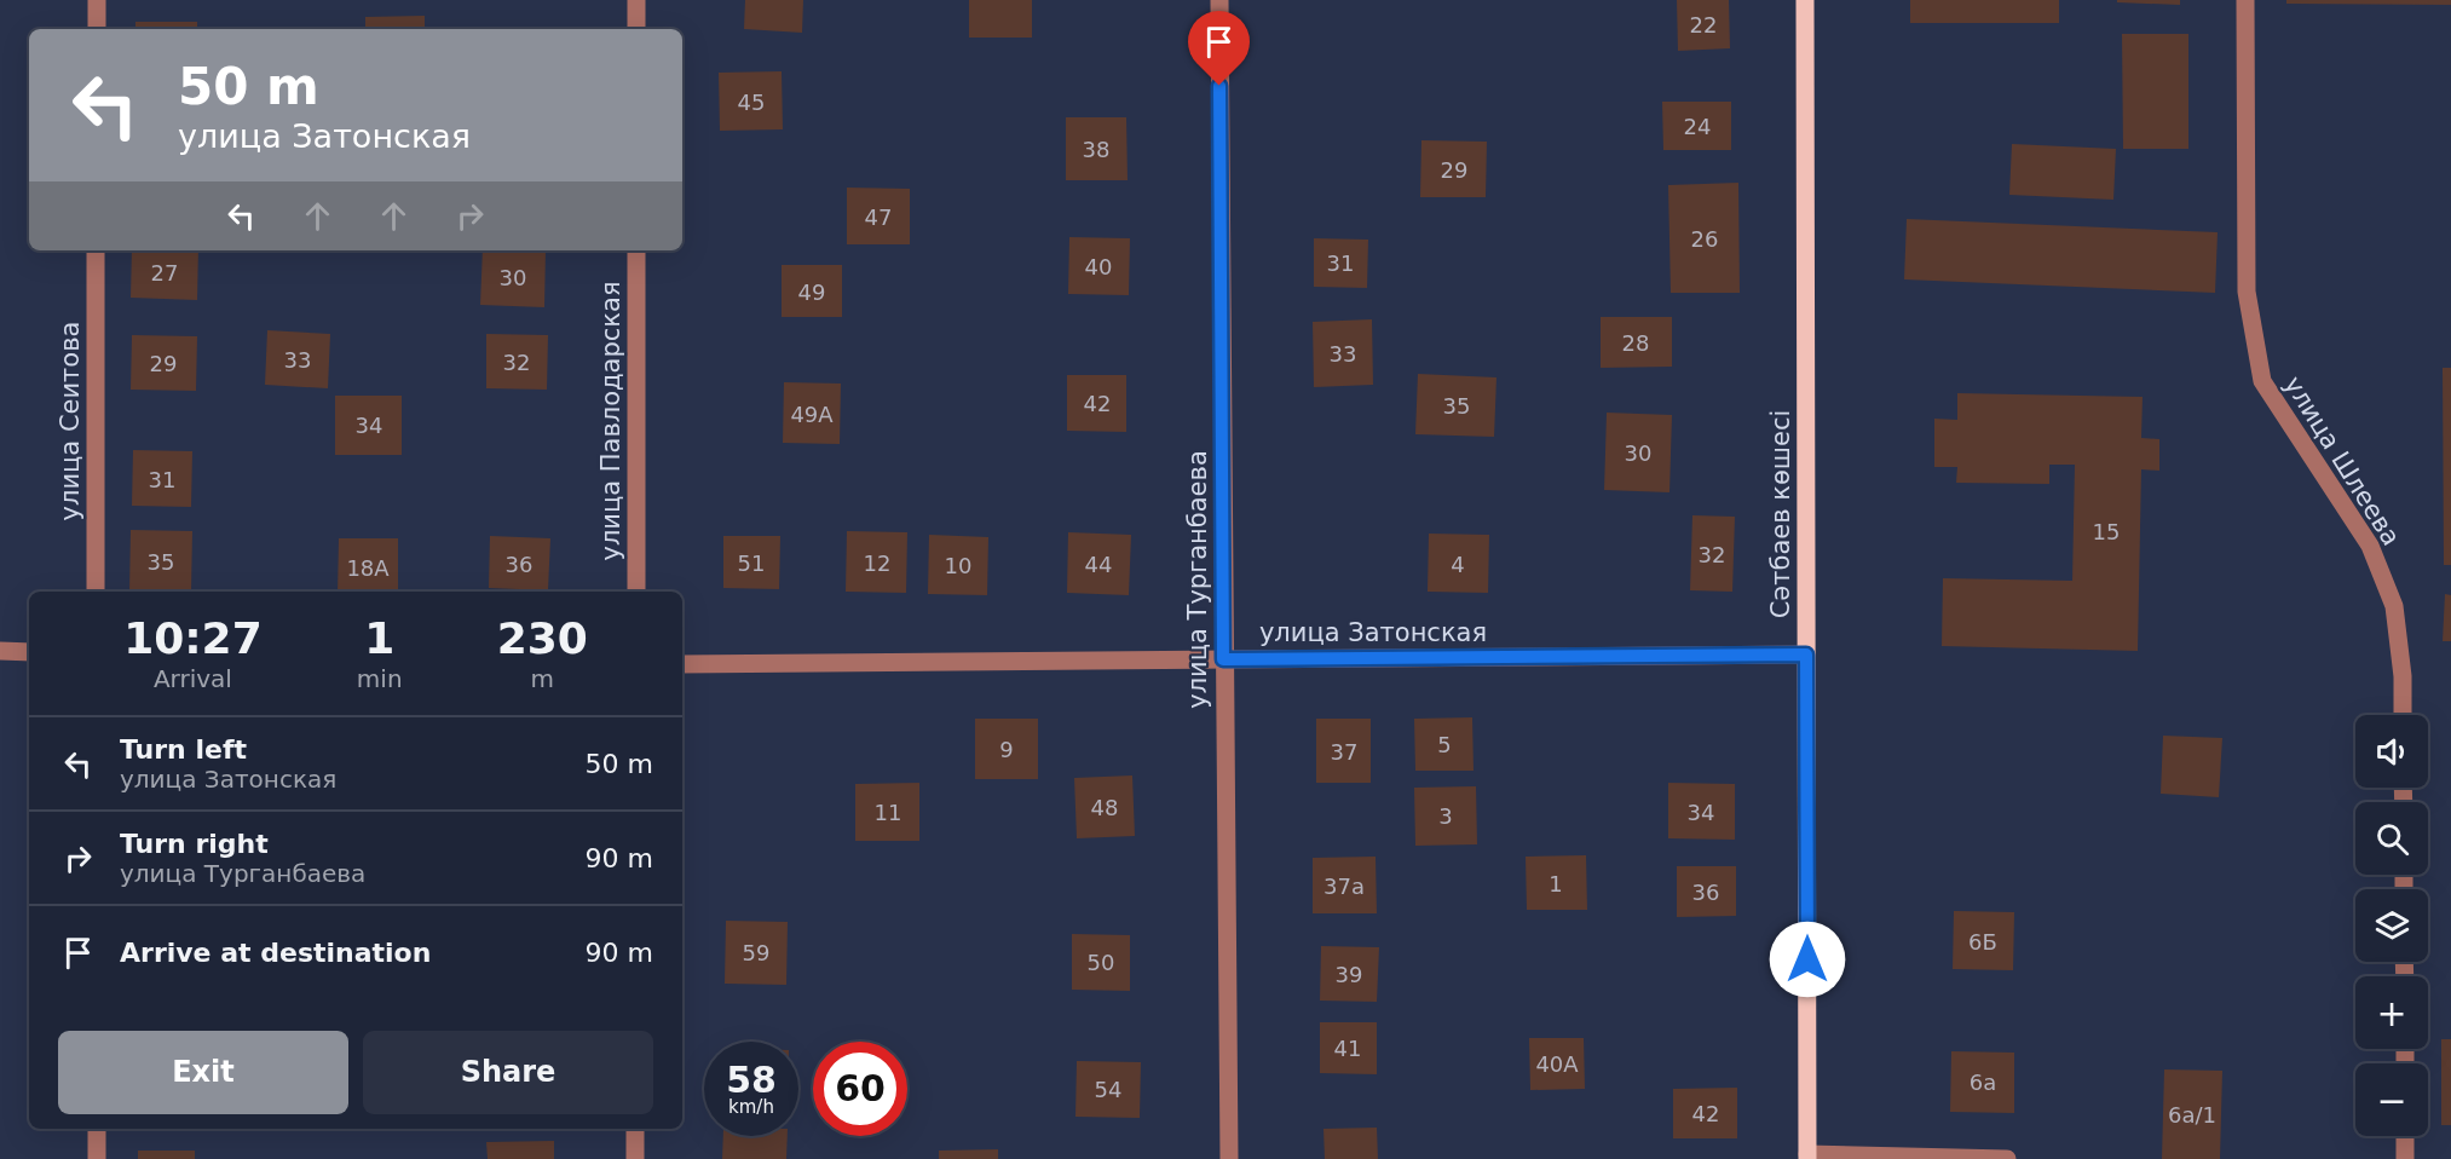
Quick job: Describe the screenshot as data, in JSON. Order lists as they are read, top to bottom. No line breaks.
{"streets":{"main road":["Сәтбаев көшесі"],"street":["улица Сеитова","улица Павлодарская","улица Шлеева","улица Турганбаева","улица Затонская"]},"crossings":[["Сәтбаев көшесі","улица Затонская"],["улица Турганбаева","улица Затонская"]],"house_numbers":["22","45","24","38","29","47","26","31","40","27","30","49","28","33","33","32","29","42","35","49А","34","30","31","15","32","35","51","12","36","44","4","10","18А","5","9","37","48","11","34","3","1","37а","36","6Б","59","50","39","41","40А","6а","54","42","6а/1"],"page":{"turn":["50 m","улица Затонская"],"eta":["10:27","Arrival","1","min","230","m"],"map_buttons":["+","−"],"list":[{"name":"Turn left","note":"улица Затонская","value":"50 m"},{"name":"Turn right","note":"улица Турганбаева","value":"90 m"},{"name":"Arrive at destination","value":"90 m"}],"buttons":["Exit","Share"],"speed":"58 km/h","limit":"60"}}
